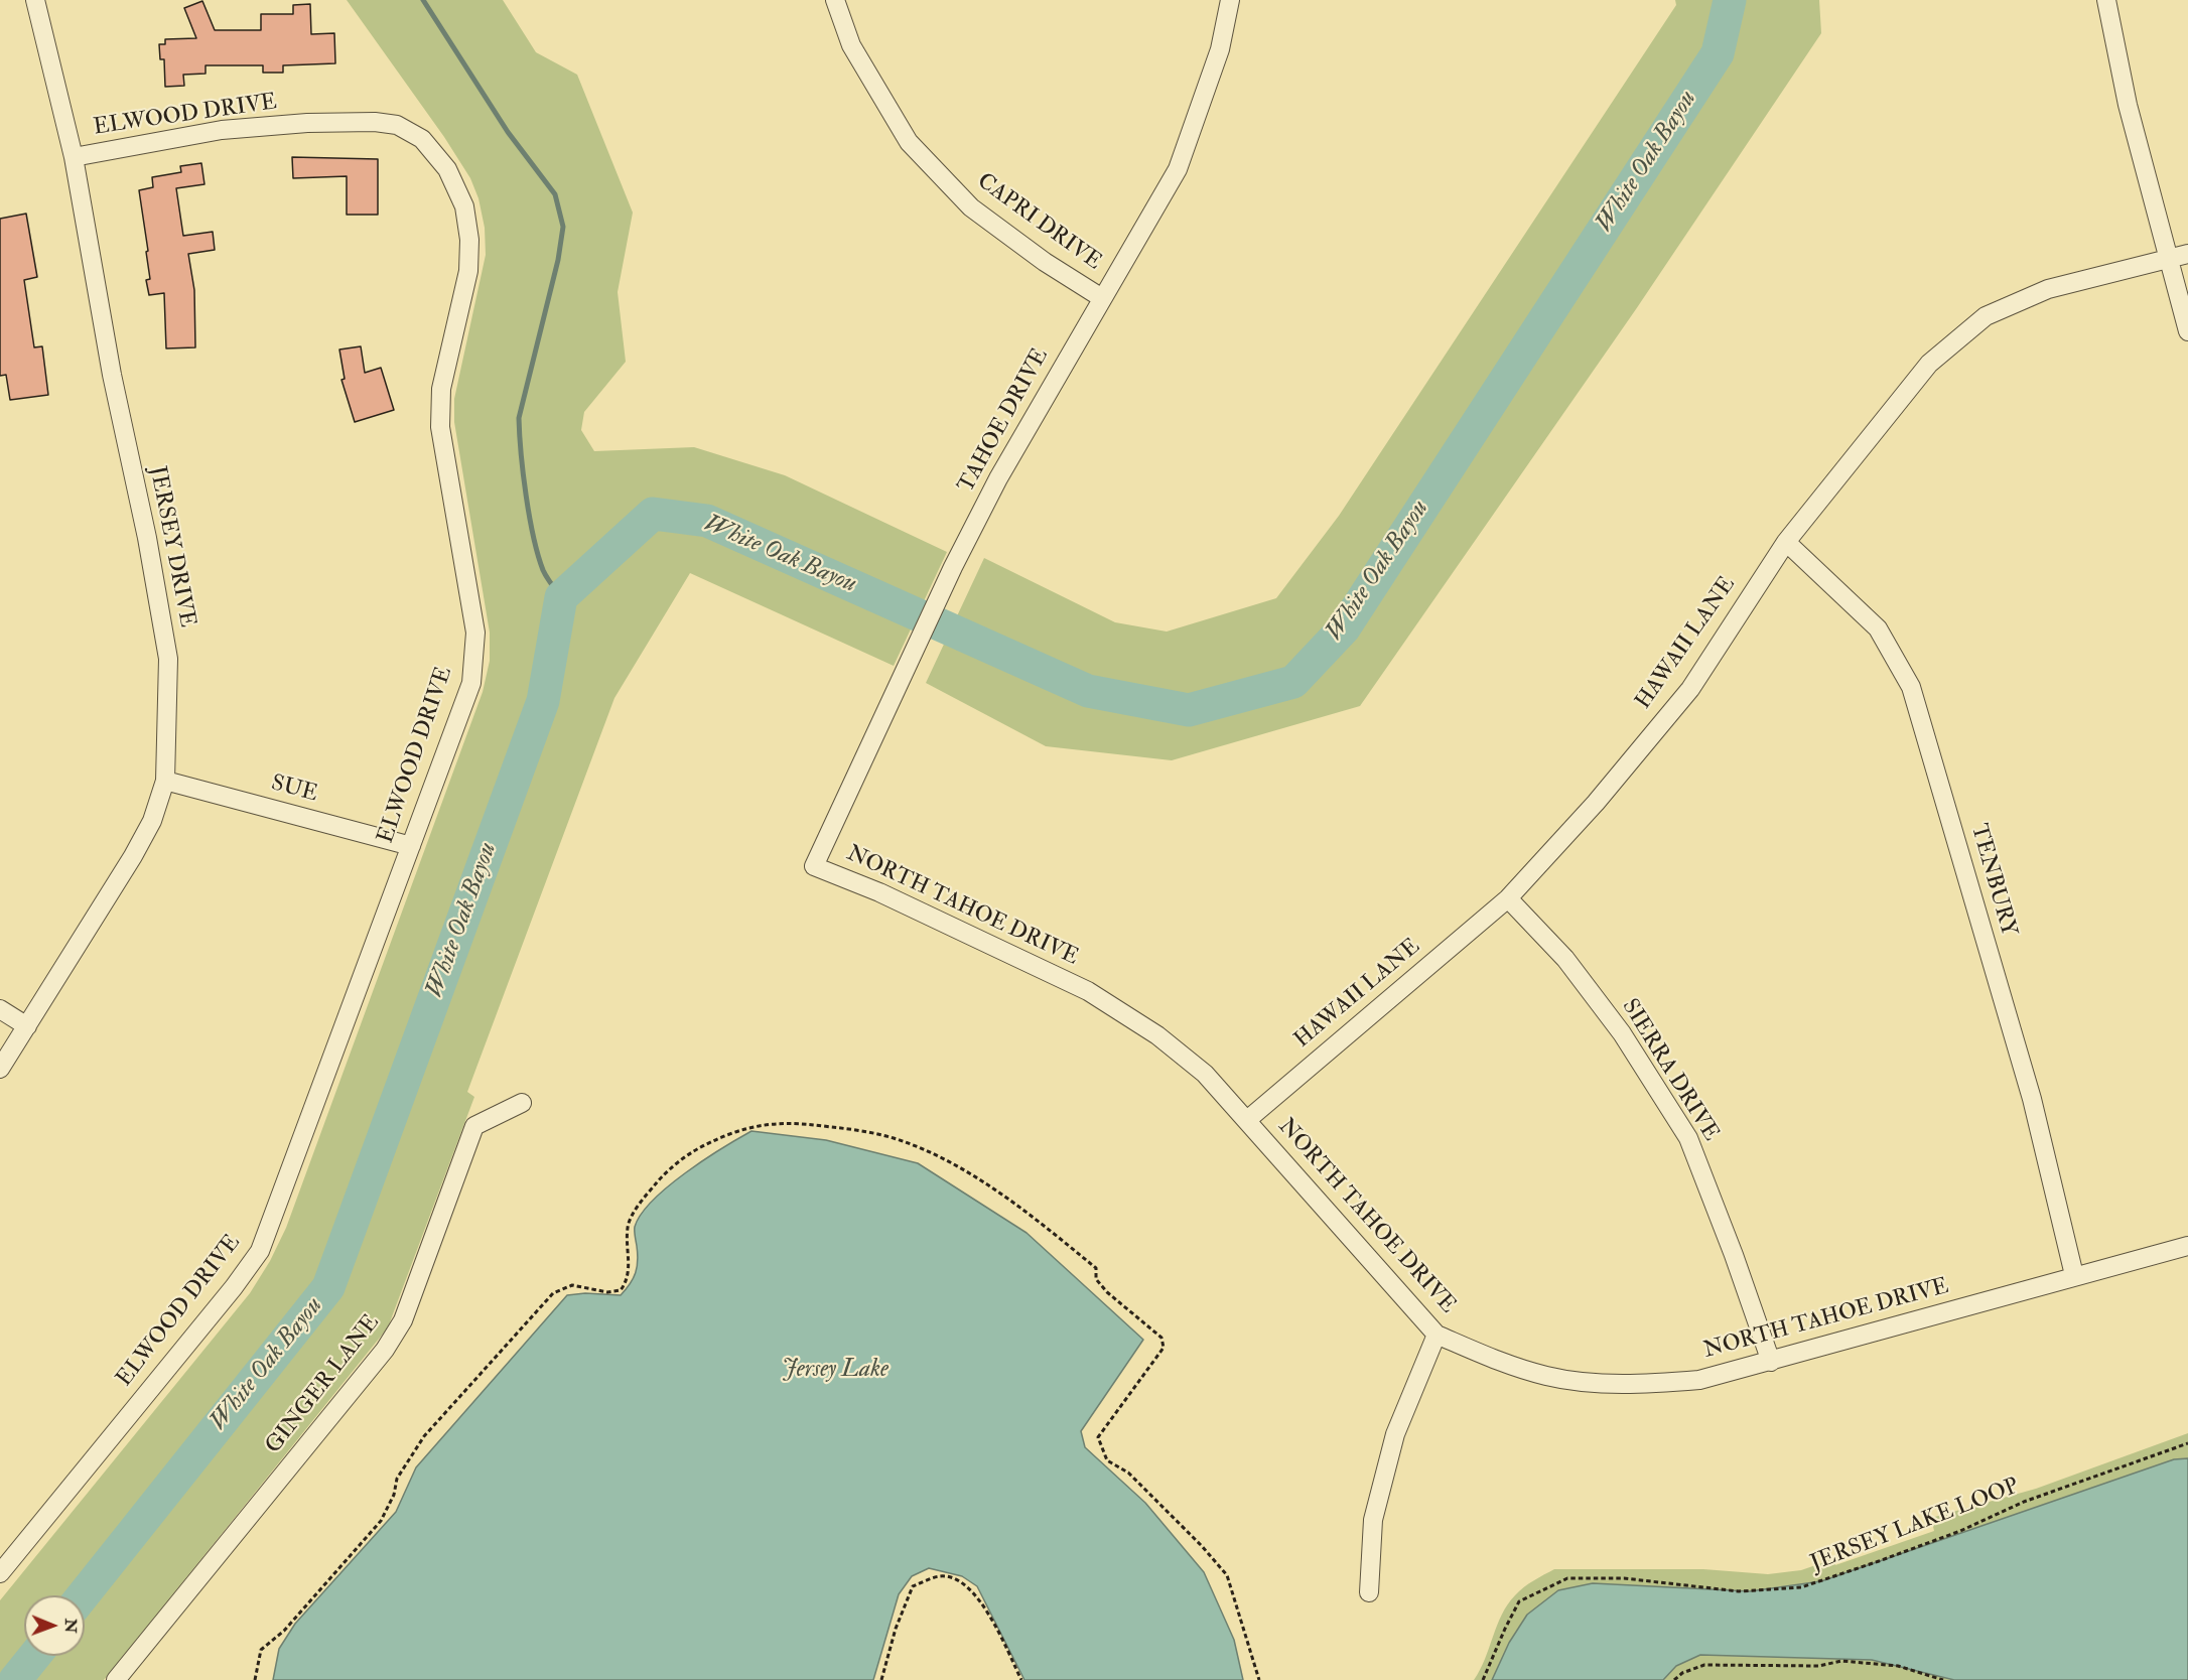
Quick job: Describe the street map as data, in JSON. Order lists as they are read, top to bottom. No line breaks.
{"streets":{"street":["ELWOOD DRIVE","CAPRI DRIVE","TAHOE DRIVE","JERSEY DRIVE","HAWAII LANE","SUE","TENBURY","NORTH TAHOE DRIVE","SIERRA DRIVE","GINGER LANE"],"path":["JERSEY LAKE LOOP"]},"crossings":[["ELWOOD DRIVE","JERSEY DRIVE"],["ELWOOD DRIVE","SUE"],["CAPRI DRIVE","TAHOE DRIVE"],["TAHOE DRIVE","NORTH TAHOE DRIVE"],["JERSEY DRIVE","SUE"],["HAWAII LANE","TENBURY"],["HAWAII LANE","NORTH TAHOE DRIVE"],["HAWAII LANE","SIERRA DRIVE"],["TENBURY","NORTH TAHOE DRIVE"],["NORTH TAHOE DRIVE","SIERRA DRIVE"]],"water":["White Oak Bayou","Jersey Lake"],"north":"right"}
